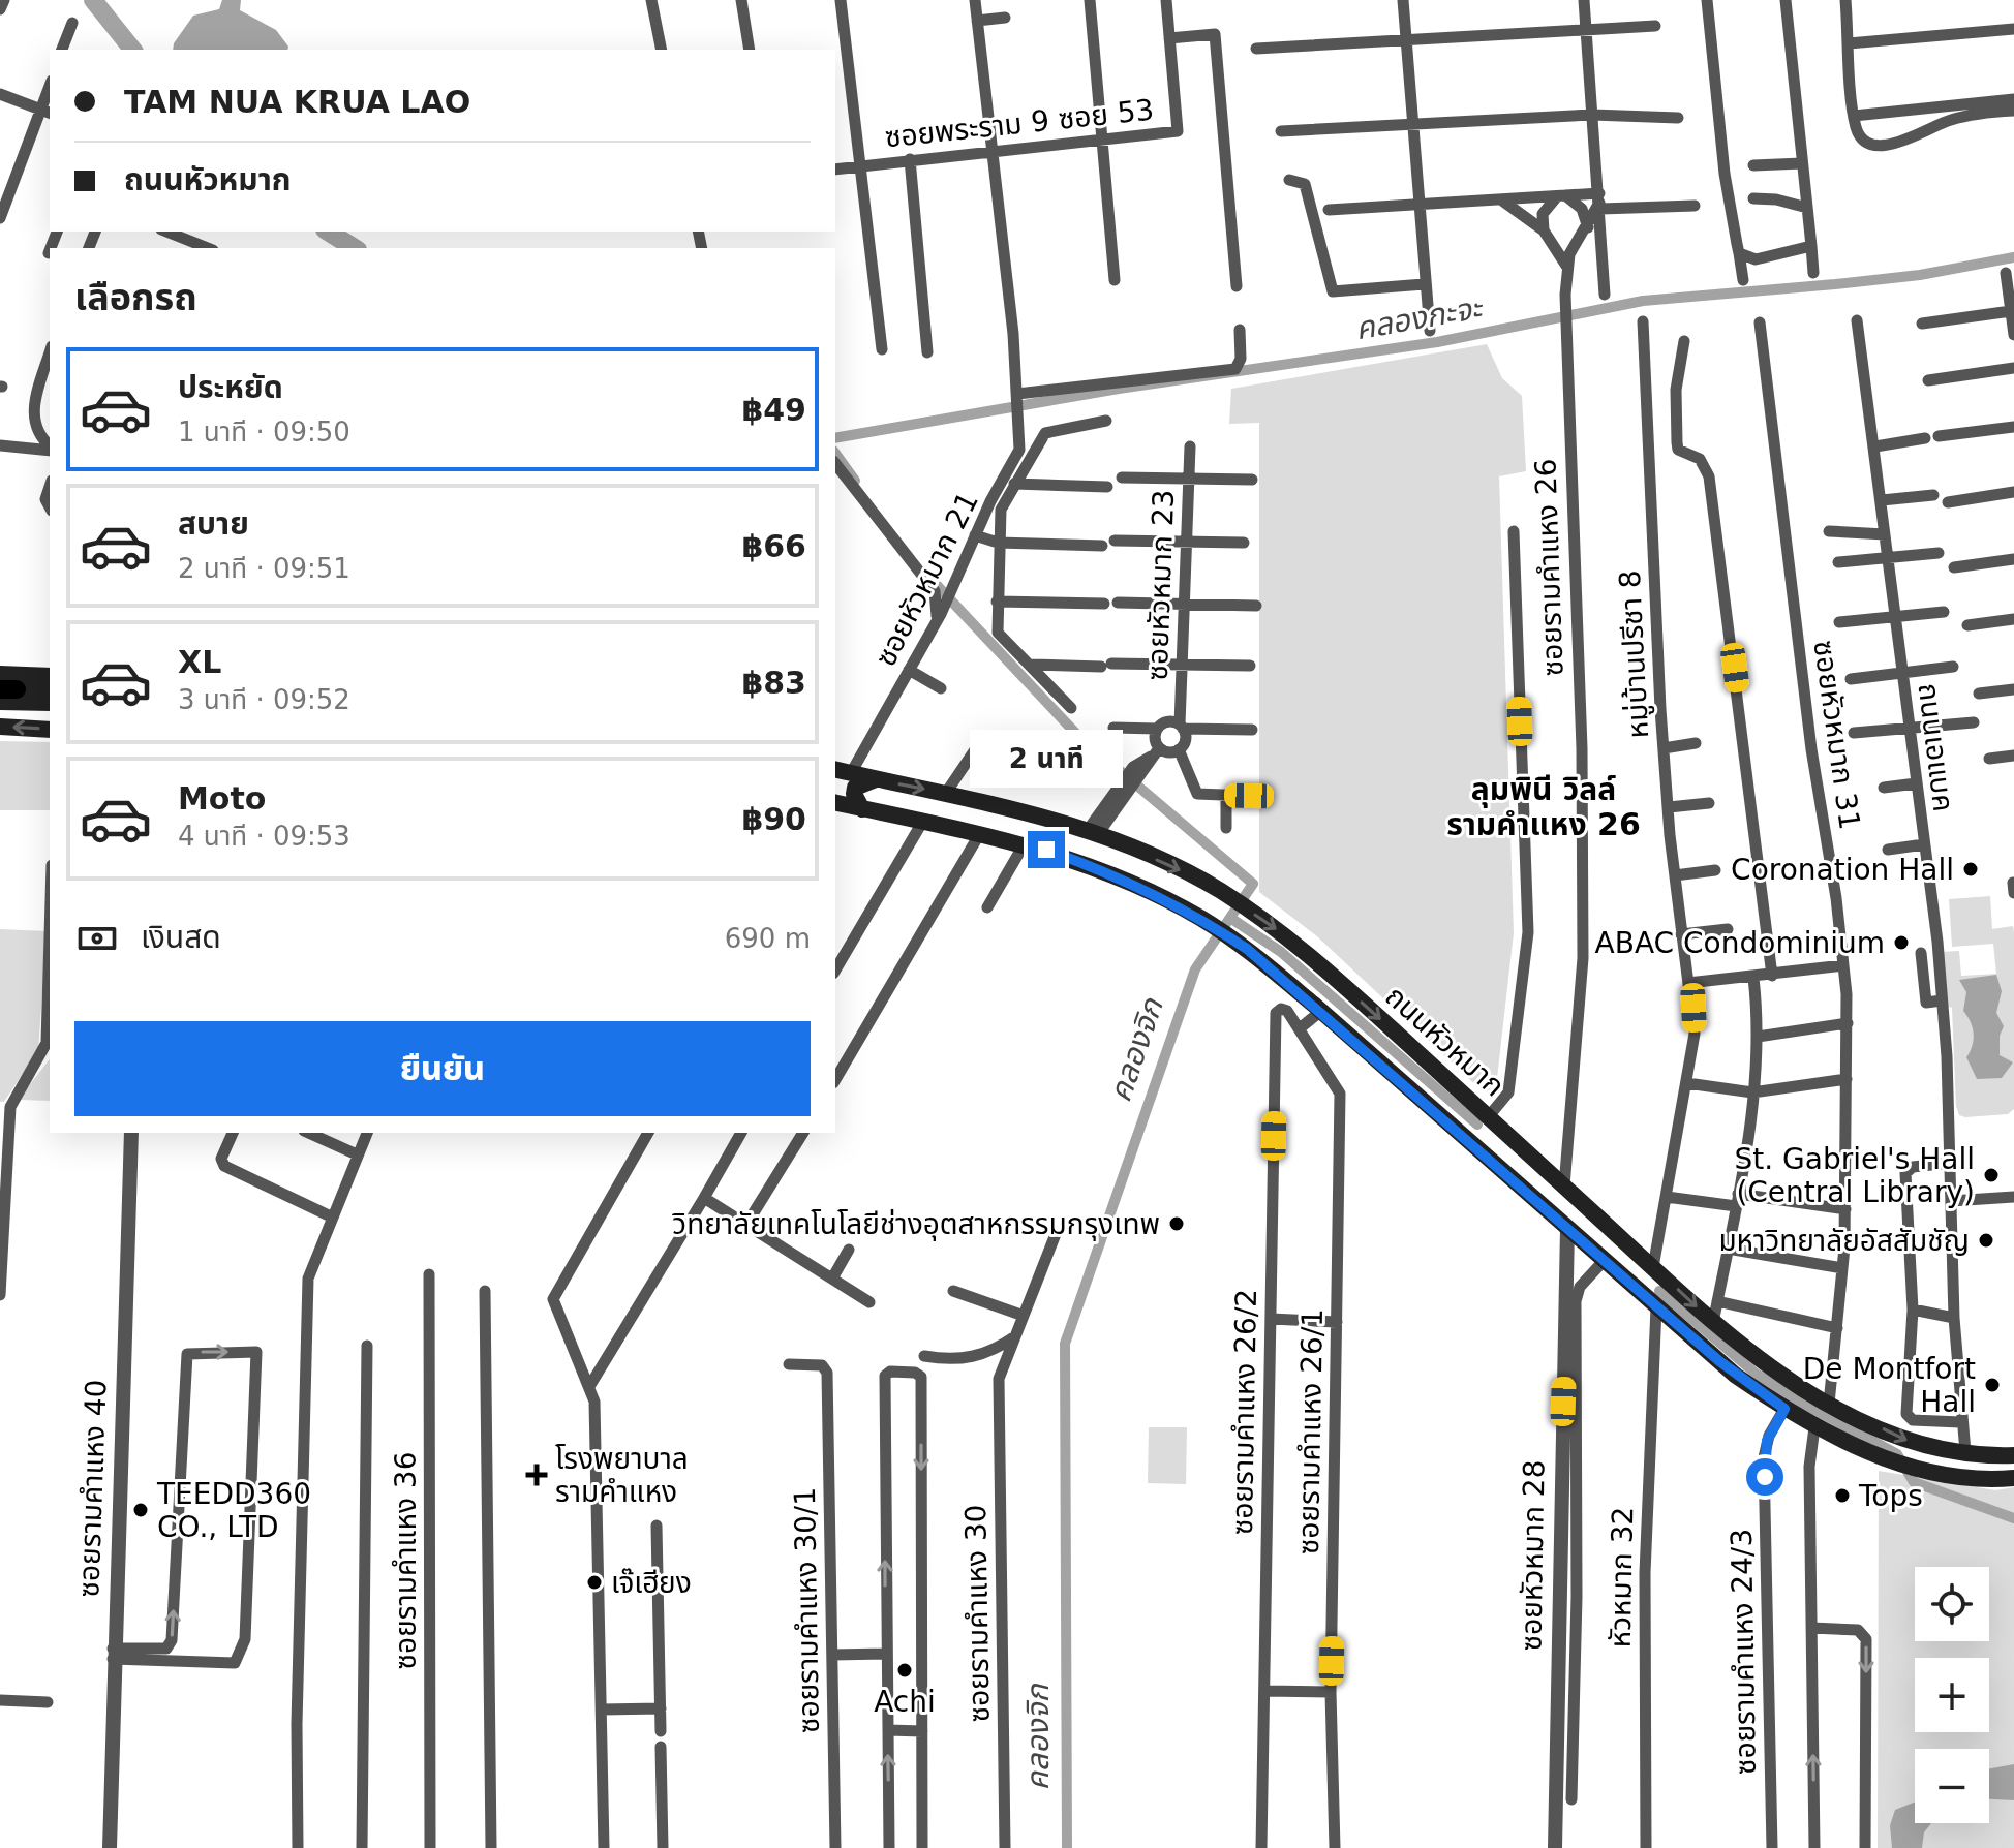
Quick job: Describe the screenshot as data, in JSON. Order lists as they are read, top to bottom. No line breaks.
{"streets":{"main road":["ถนนหัวหมาก"],"street":["ซอยพระราม 9 ซอย 53","ซอยรามคำแหง 26","ซอยหัวหมาก 21","ซอยหัวหมาก 23","หมู่บ้านปรีชา 8","ซอยหัวหมาก 31","ถนนเอแบค","ซอยรามคำแหง 26/2","ซอยรามคำแหง 26/1","ซอยรามคำแหง 40","ซอยหัวหมาก 28","ซอยรามคำแหง 36","หัวหมาก 32","ซอยรามคำแหง 30/1","ซอยรามคำแหง 30","ซอยรามคำแหง 24/3"]},"crossings":[["ซอยพระราม 9 ซอย 53","ซอยหัวหมาก 21"],["ซอยรามคำแหง 26","ถนนหัวหมาก"],["ซอยหัวหมาก 21","ถนนหัวหมาก"],["หมู่บ้านปรีชา 8","ถนนหัวหมาก"],["ซอยหัวหมาก 31","ถนนหัวหมาก"],["ถนนเอแบค","ถนนหัวหมาก"],["ถนนหัวหมาก","ซอยหัวหมาก 28"],["ถนนหัวหมาก","หัวหมาก 32"],["ถนนหัวหมาก","ซอยรามคำแหง 24/3"],["ซอยรามคำแหง 26/2","ซอยรามคำแหง 26/1"]],"districts":["ลุมพินี วิลล์ รามคำแหง 26"],"water":["คลองกะจะ","คลองจิก"],"places":{"other":["Coronation Hall","ABAC Condominium","St. Gabriel's Hall (Central Library)","วิทยาลัยเทคโนโลยีช่างอุตสาหกรรมกรุงเทพ","มหาวิทยาลัยอัสสัมชัญ","De Montfort Hall","Tops","TEEDD360 CO., LTD","เจ๊เฮียง","Achi"],"health":["โรงพยาบาล รามคำแหง"]},"page":{"banner":["TAM NUA KRUA LAO","ถนนหัวหมาก"],"heading":"เลือกรถ","list":[{"name":"ประหยัด","note":"1 นาที · 09:50","value":"฿49"},{"name":"สบาย","note":"2 นาที · 09:51","value":"฿66"},{"name":"XL","note":"3 นาที · 09:52","value":"฿83"},{"name":"Moto","note":"4 นาที · 09:53","value":"฿90"}],"bubble":"2 นาที","pay":["เงินสด","690 m"],"buttons":"ยืนยัน","map_buttons":["+","−"]}}
